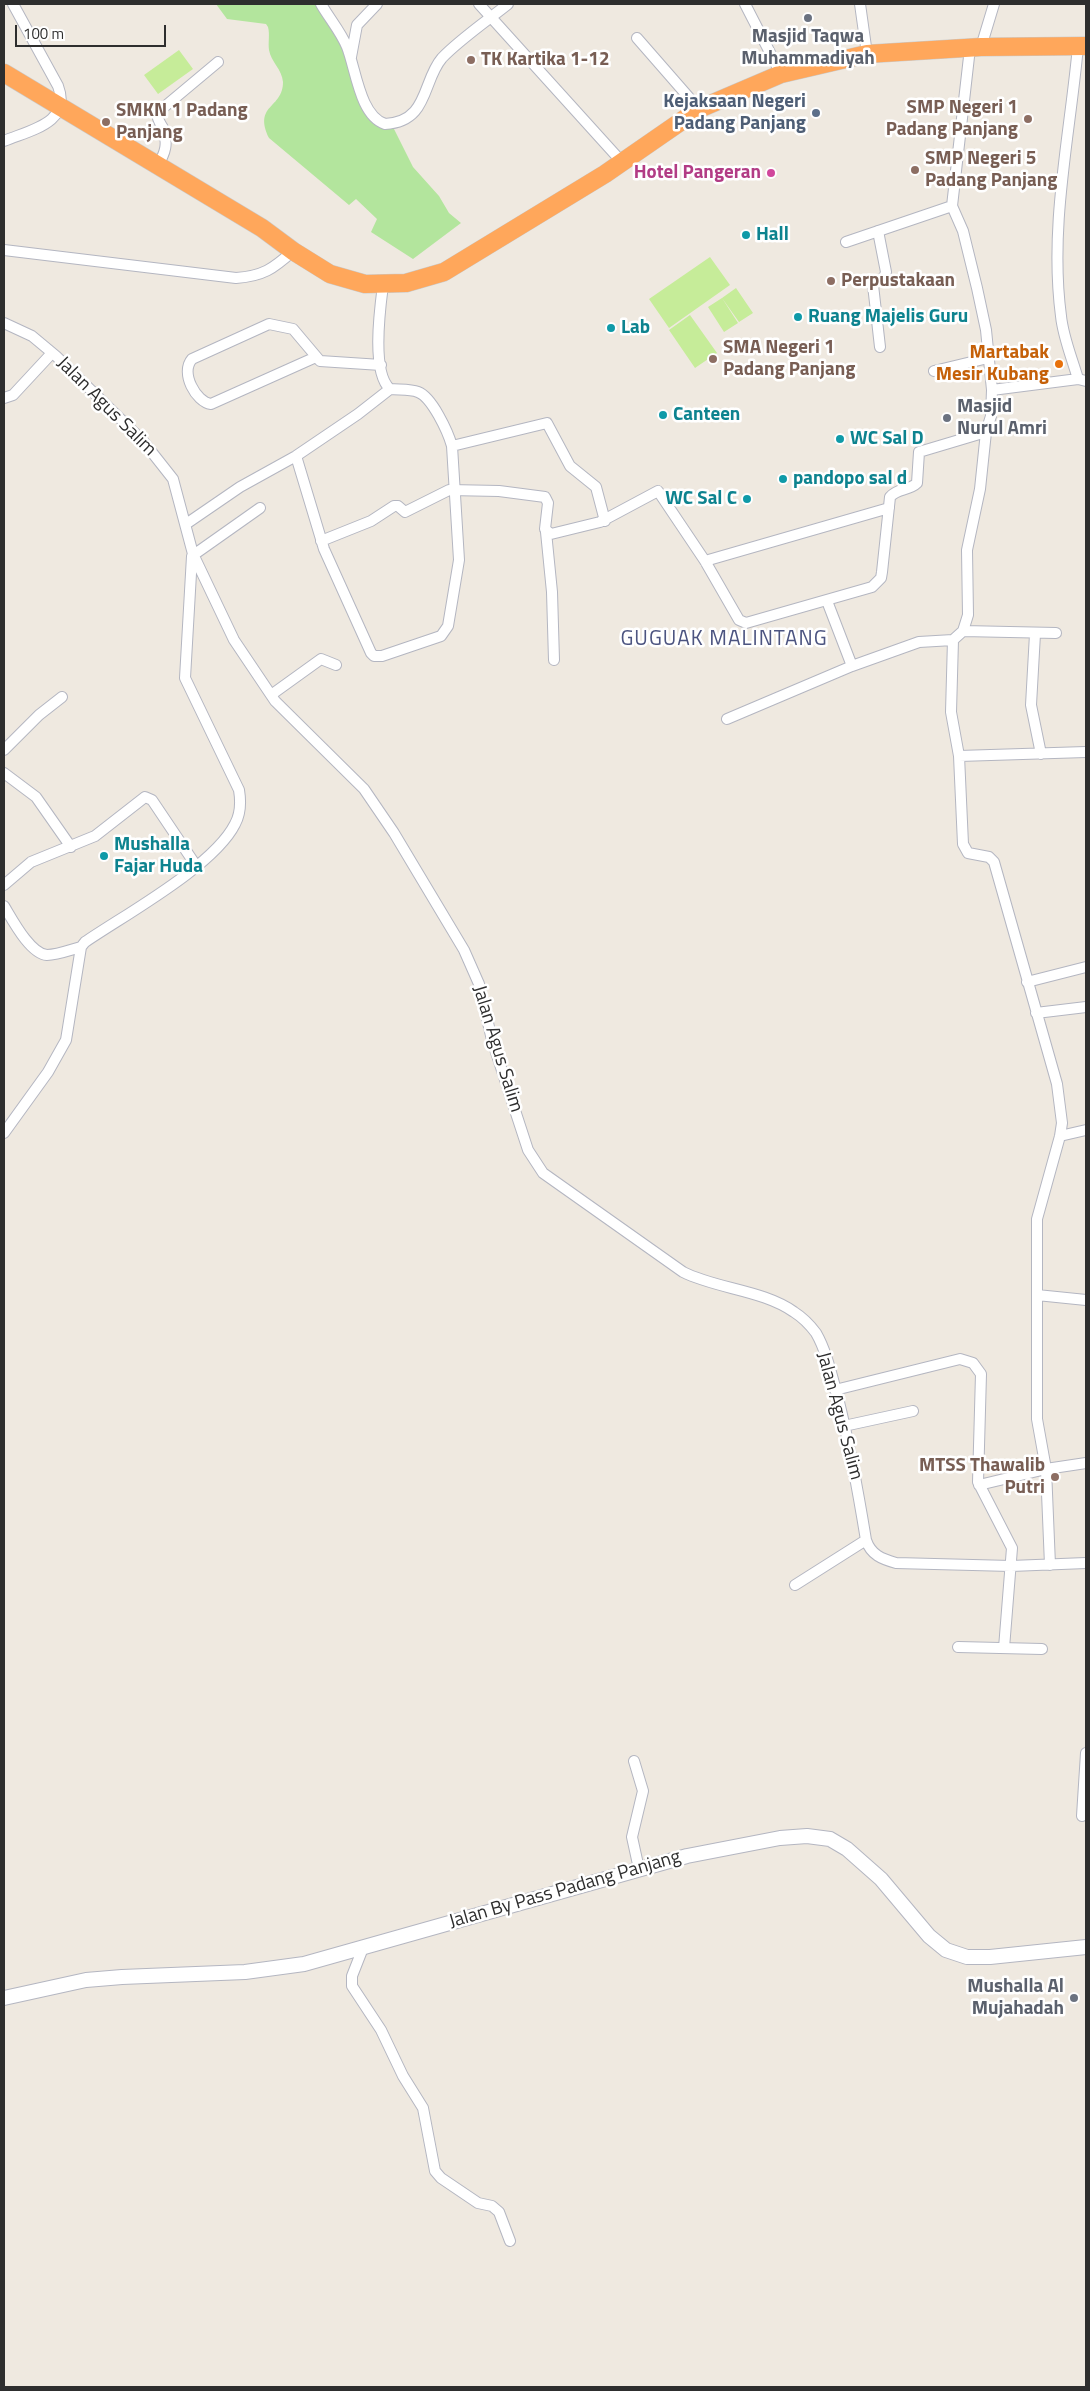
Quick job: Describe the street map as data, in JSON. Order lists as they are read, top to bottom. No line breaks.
{"streets":{"main road":["Jalan By Pass Padang Panjang"],"street":["Jalan Agus Salim"]},"districts":["GUGUAK MALINTANG"],"places":["Masjid Taqwa Muhammadiyah","TK Kartika 1-12","Kejaksaan Negeri Padang Panjang","SMP Negeri 1 Padang Panjang","SMKN 1 Padang Panjang","SMP Negeri 5 Padang Panjang","Hotel Pangeran","Hall","Perpustakaan","Ruang Majelis Guru","Lab","SMA Negeri 1 Padang Panjang","Martabak Mesir Kubang","Canteen","Masjid Nurul Amri","WC Sal D","pandopo sal d","WC Sal C","Mushalla Fajar Huda","MTSS Thawalib Putri","Mushalla Al Mujahadah"],"scale_bar":"100 m"}
